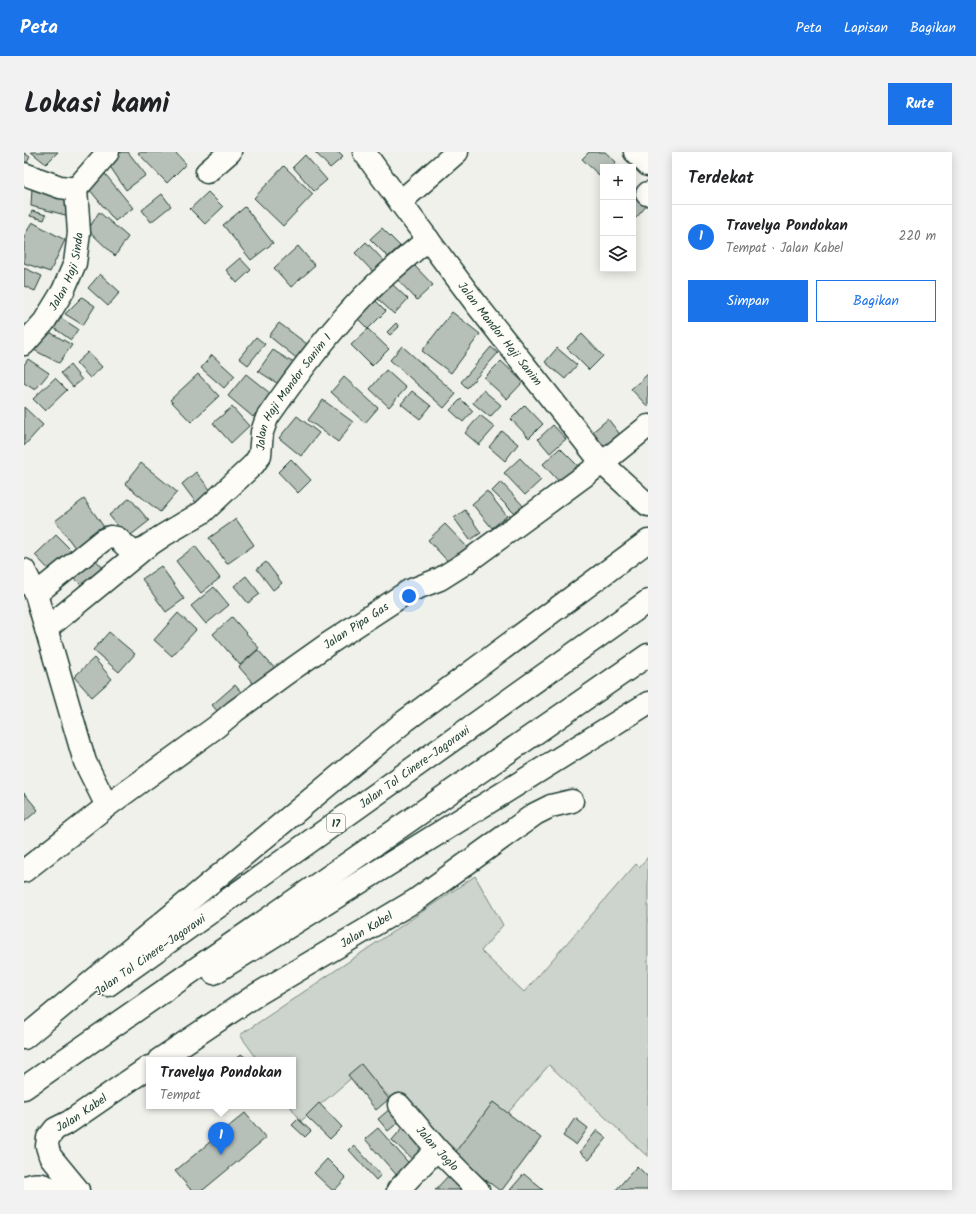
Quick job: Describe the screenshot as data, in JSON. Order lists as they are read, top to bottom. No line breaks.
{"streets":{"main road":["Jalan Haji Sinda","Jalan Mandor Haji Sanim","Jalan Haji Mandor Sanim 1","Jalan Pipa Gas","Jalan Tol Cinere–Jagorawi","17","Jalan Kabel","Jalan Joglo"]},"crossings":[["Jalan Mandor Haji Sanim","Jalan Haji Mandor Sanim 1"],["Jalan Mandor Haji Sanim","Jalan Pipa Gas"]],"page":{"header":"Peta","nav":["Peta","Lapisan","Bagikan"],"title":"Lokasi kami","buttons":["Rute",["Simpan","Bagikan"]],"heading":"Terdekat","map_buttons":["+","−"],"list":[{"mark":"1","name":"Travelya Pondokan","note":"Tempat · Jalan Kabel","value":"220 m"}],"popup":["Travelya Pondokan","Tempat"],"pins":"1"}}
